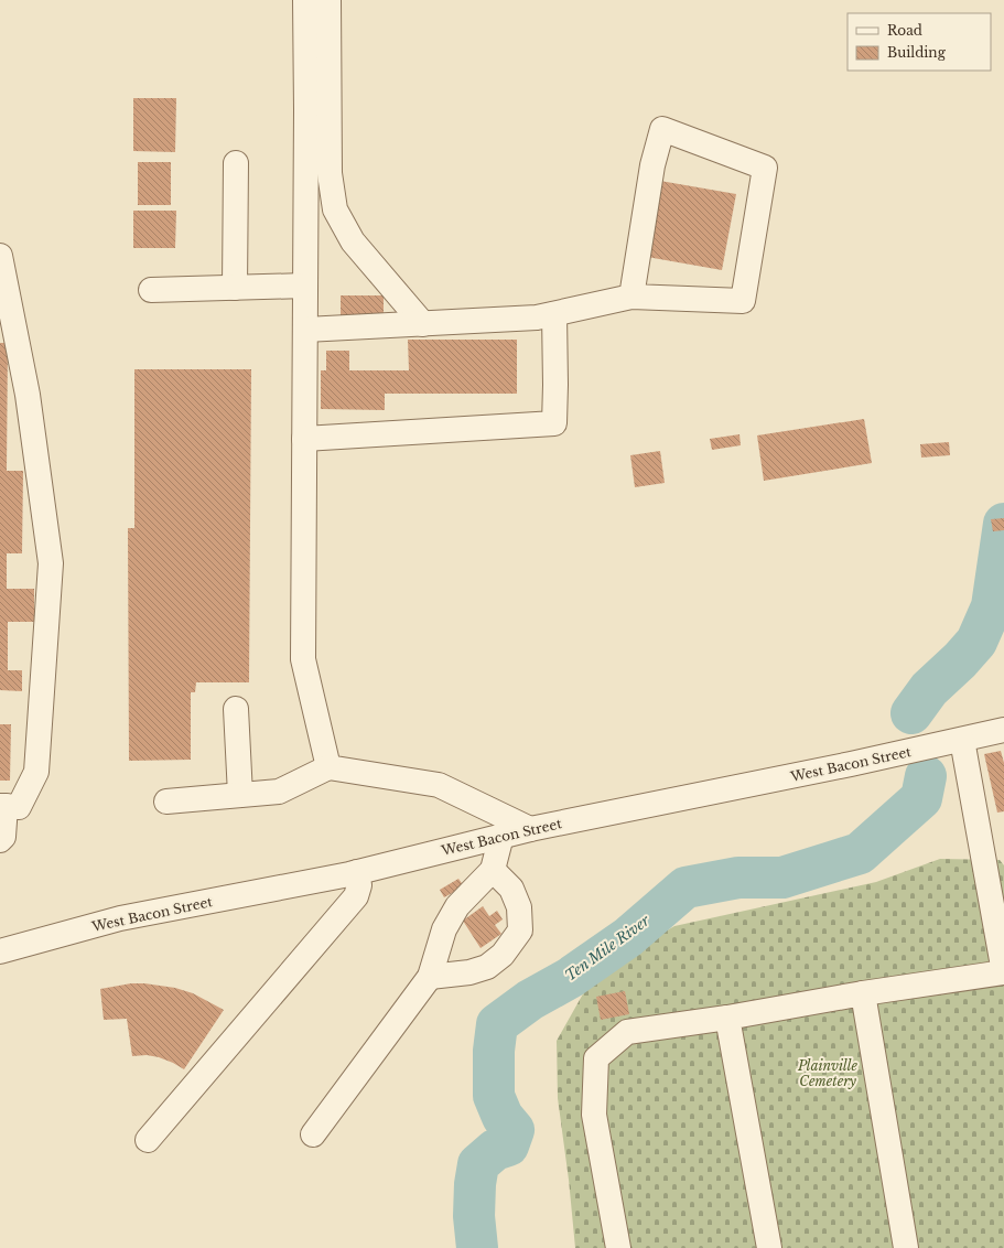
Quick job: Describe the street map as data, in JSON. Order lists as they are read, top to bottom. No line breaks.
{"streets":{"street":["West Bacon Street"]},"water":["Ten Mile River"],"parks":["Plainville Cemetery"],"legend":["Road","Building"]}
